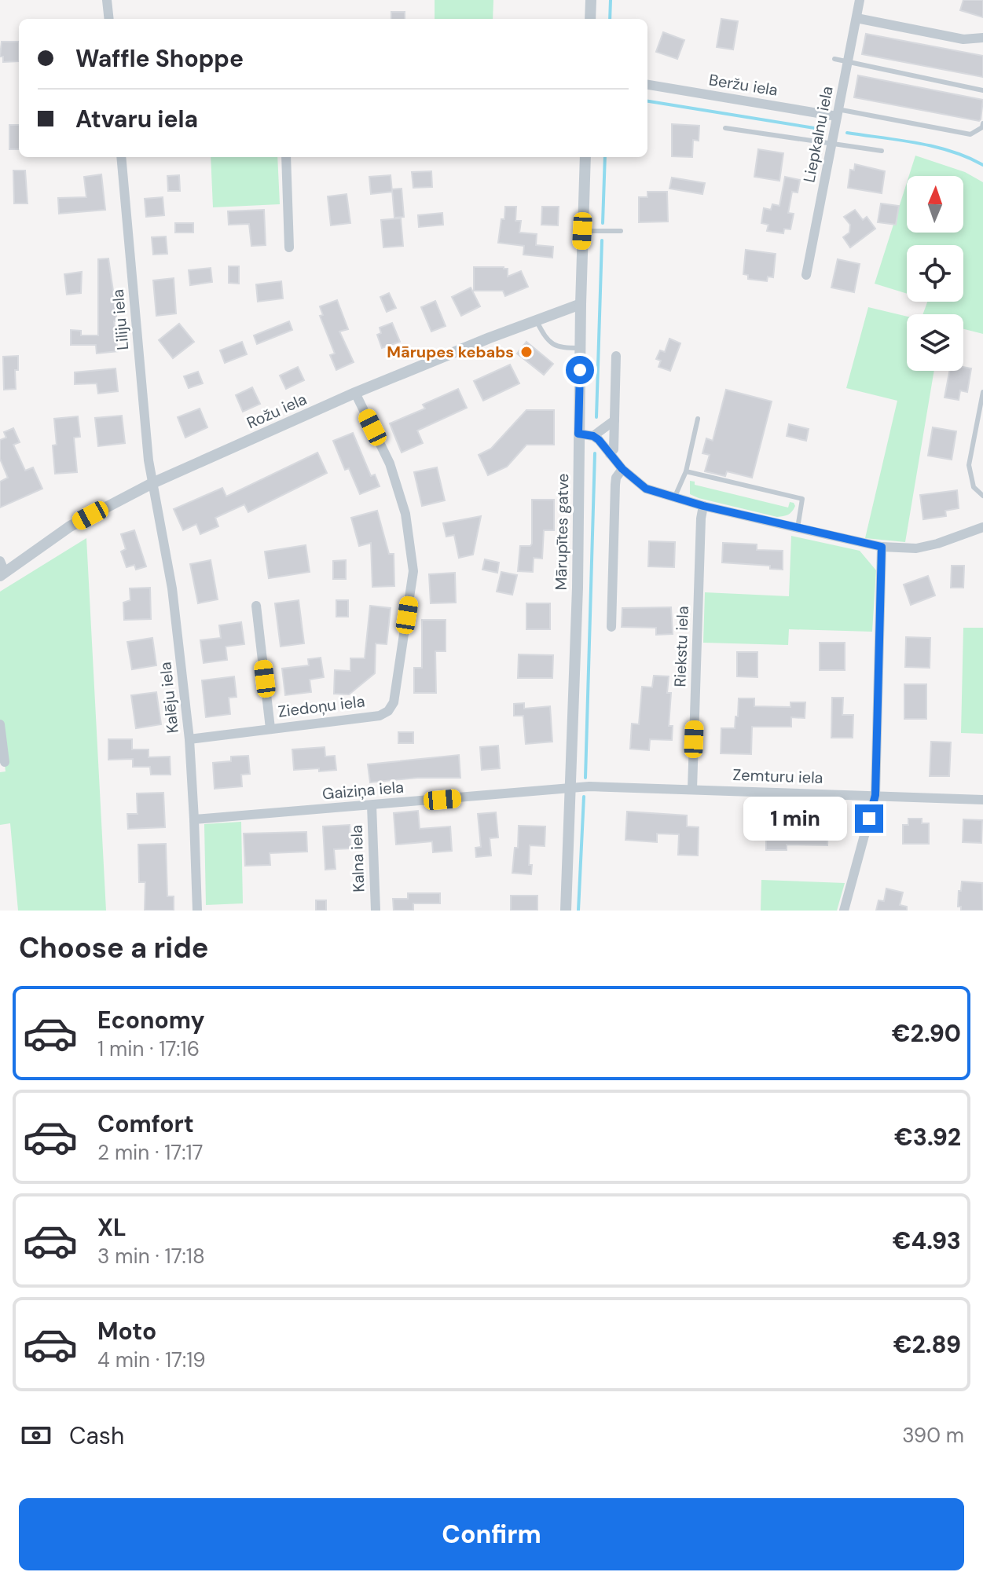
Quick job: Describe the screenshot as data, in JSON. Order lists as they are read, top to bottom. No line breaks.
{"streets":{"street":["Beržu iela","Liepkalnu iela","Liliju iela","Rožu iela","Mārupītes gatve","Riekstu iela","Kalēju iela","Ziedoņu iela","Zemturu iela","Gaiziņa iela","Kalna iela"]},"crossings":[["Beržu iela","Liepkalnu iela"],["Liliju iela","Rožu iela"],["Liliju iela","Kalēju iela"],["Rožu iela","Mārupītes gatve"],["Rožu iela","Kalēju iela"],["Rožu iela","Ziedoņu iela"],["Mārupītes gatve","Zemturu iela"],["Mārupītes gatve","Gaiziņa iela"],["Riekstu iela","Zemturu iela"],["Kalēju iela","Ziedoņu iela"],["Kalēju iela","Gaiziņa iela"],["Zemturu iela","Gaiziņa iela"],["Gaiziņa iela","Kalna iela"]],"places":["Mārupes kebabs"],"north":"top","page":{"banner":["Waffle Shoppe","Atvaru iela"],"bubble":"1 min","heading":"Choose a ride","list":[{"name":"Economy","note":"1 min · 17:16","value":"€2.90"},{"name":"Comfort","note":"2 min · 17:17","value":"€3.92"},{"name":"XL","note":"3 min · 17:18","value":"€4.93"},{"name":"Moto","note":"4 min · 17:19","value":"€2.89"}],"pay":["Cash","390 m"],"buttons":"Confirm"}}
